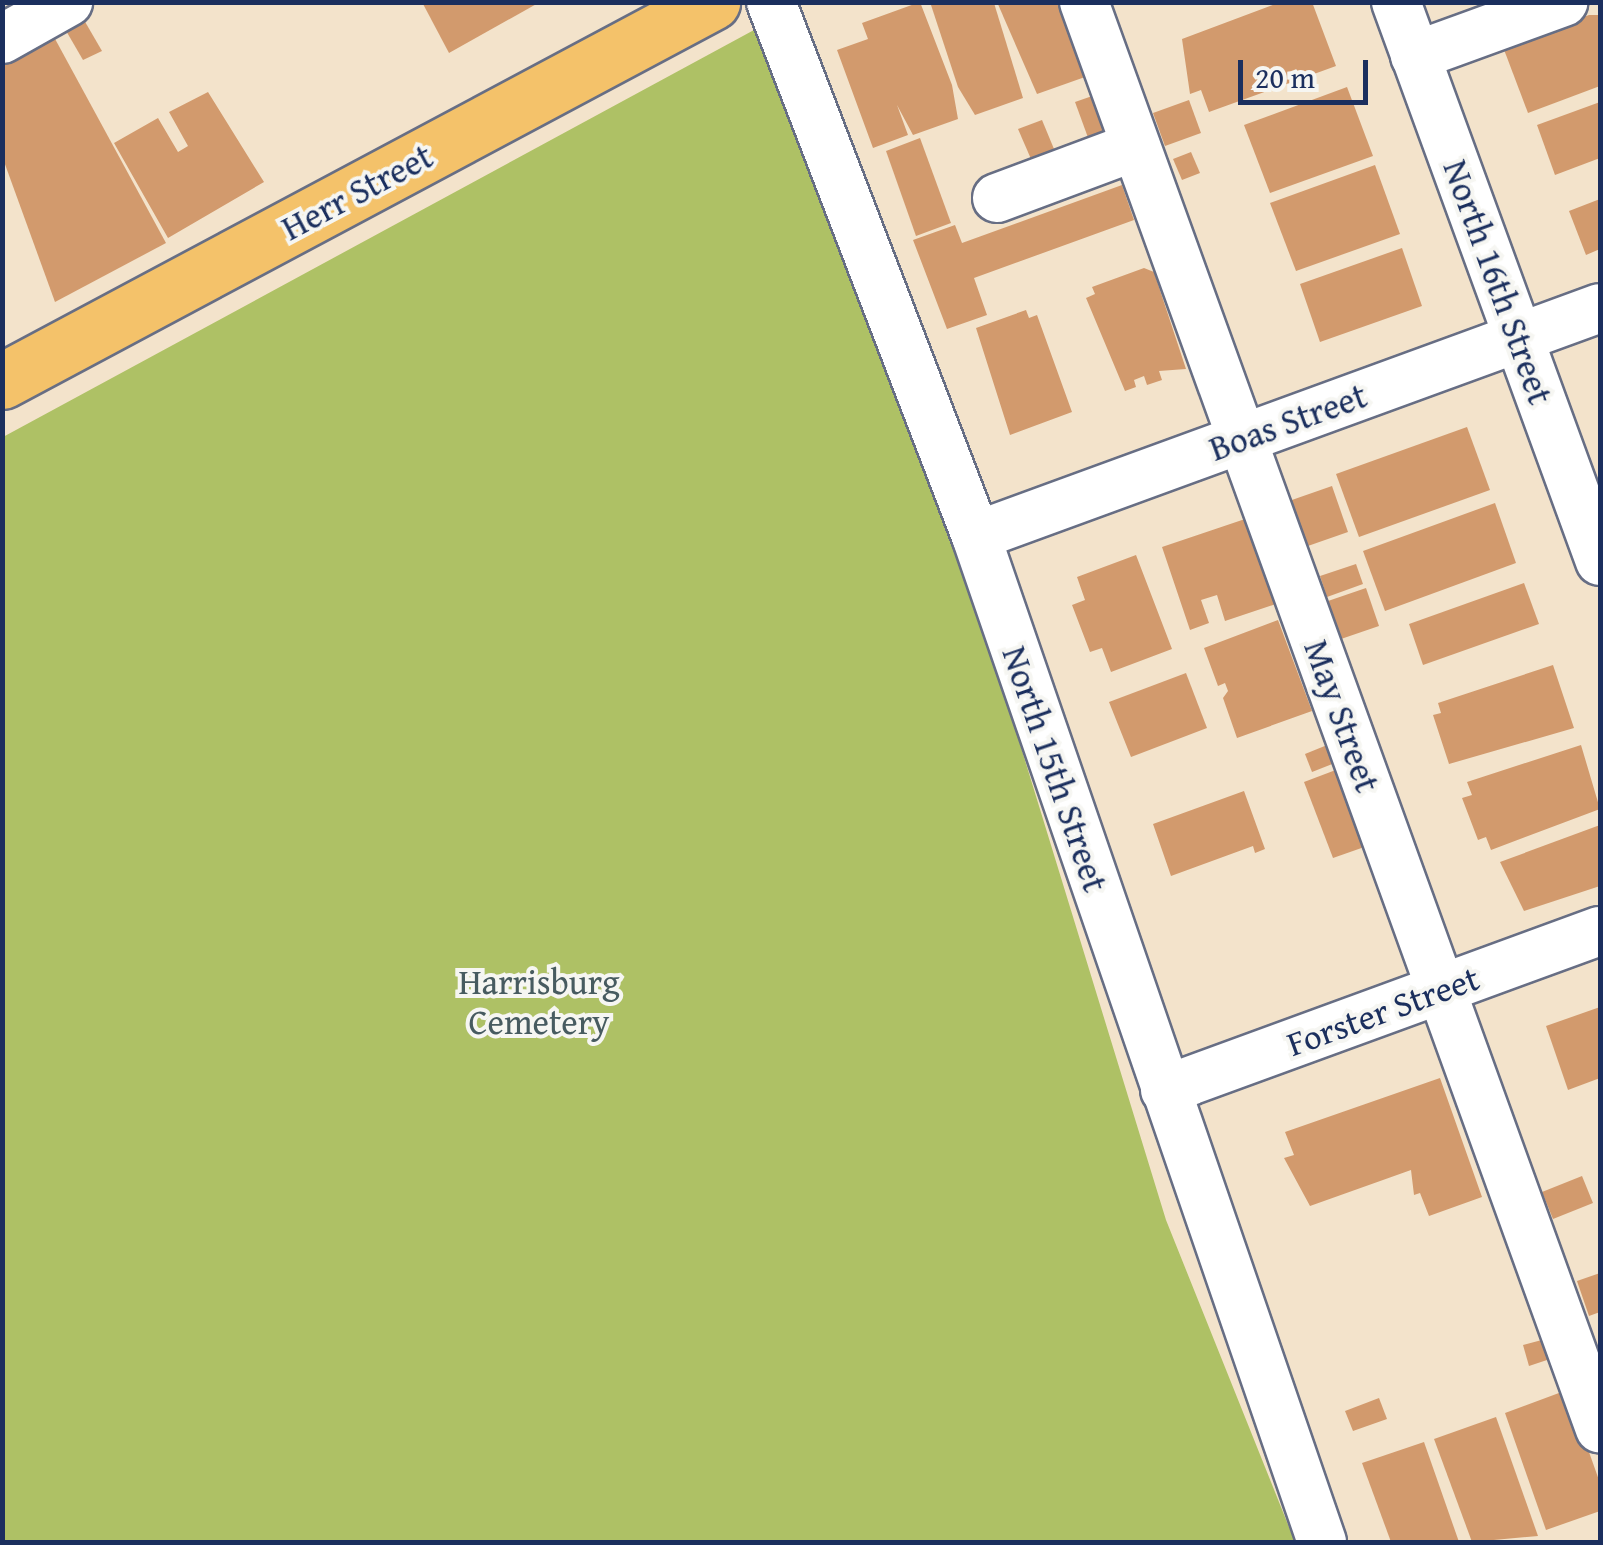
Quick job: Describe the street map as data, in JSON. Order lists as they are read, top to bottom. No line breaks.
{"streets":{"main road":["Herr Street"],"street":["North 16th Street","Boas Street","May Street","North 15th Street","Forster Street"]},"crossings":[["North 16th Street","Boas Street"],["Boas Street","May Street"],["Boas Street","North 15th Street"],["May Street","Forster Street"],["North 15th Street","Forster Street"]],"parks":["Harrisburg Cemetery"],"scale_bar":"20 m"}
